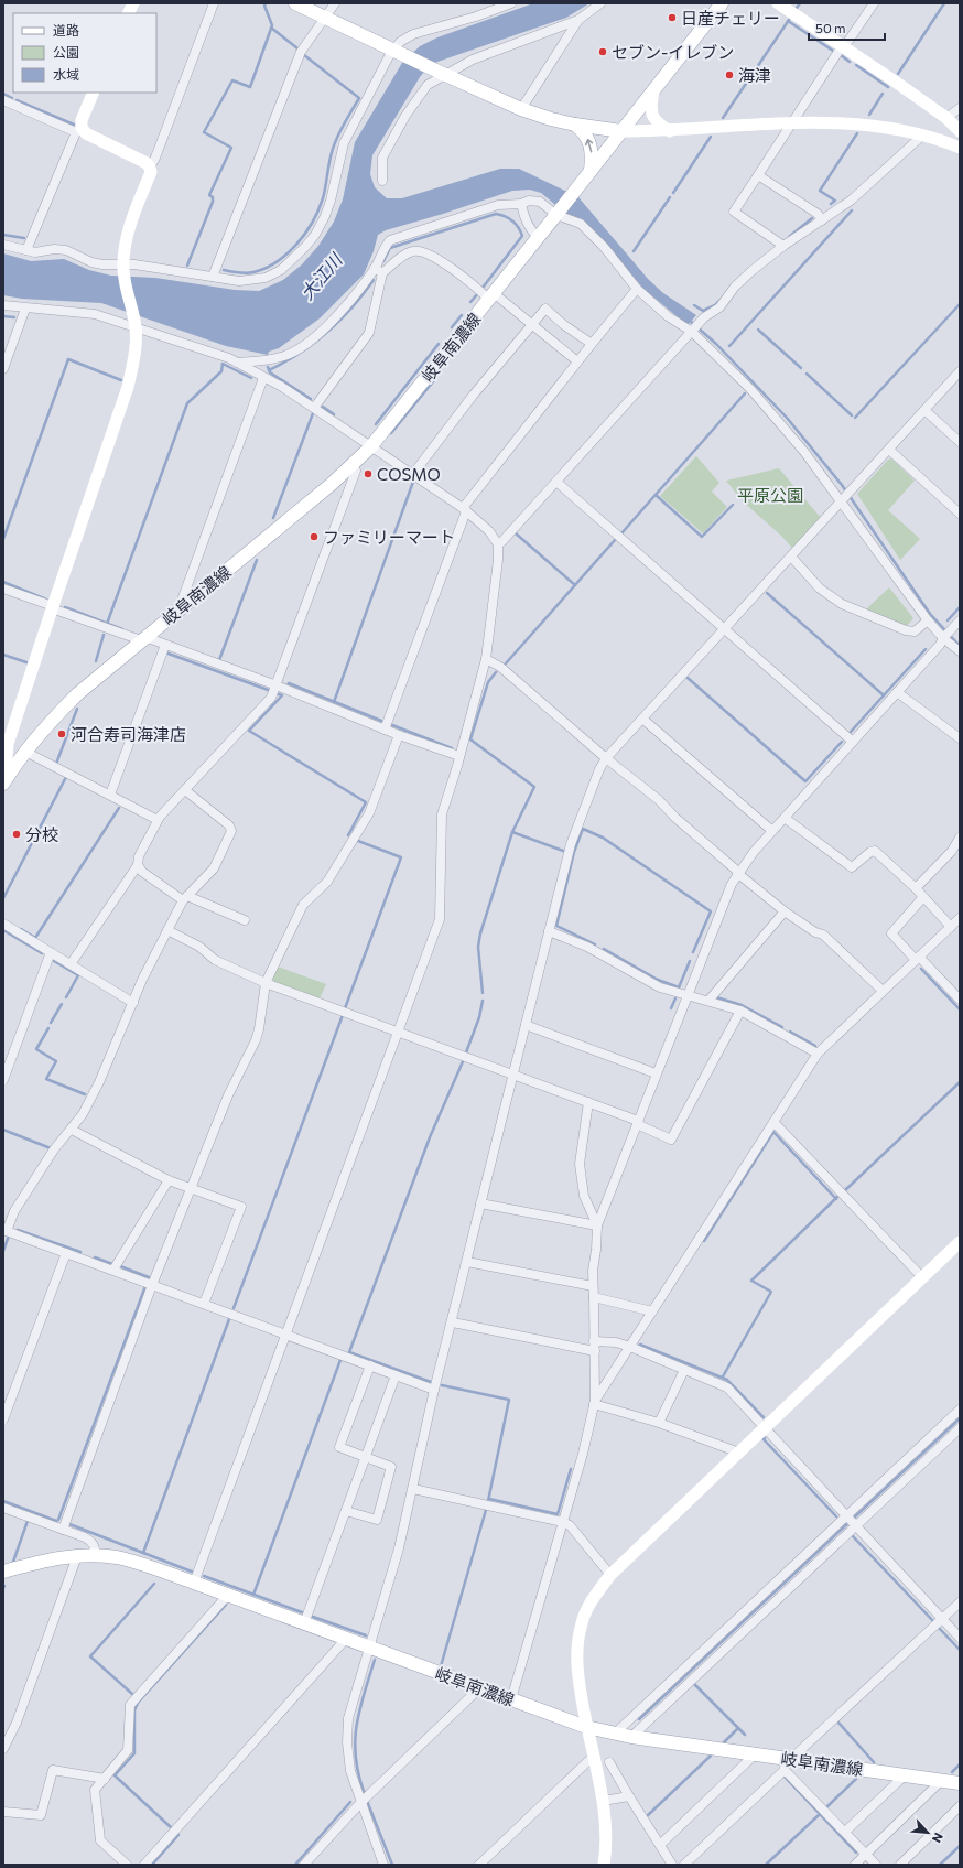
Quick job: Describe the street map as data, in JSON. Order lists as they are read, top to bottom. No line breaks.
{"streets":{"main road":["岐阜南濃線"]},"water":["大江川"],"parks":["平原公園"],"places":["日産チェリー","セブン-イレブン","海津","COSMO","ファミリーマート","河合寿司海津店","分校"],"legend":["道路","公園","水域"],"scale_bar":"50 m","north":"bottom right"}
